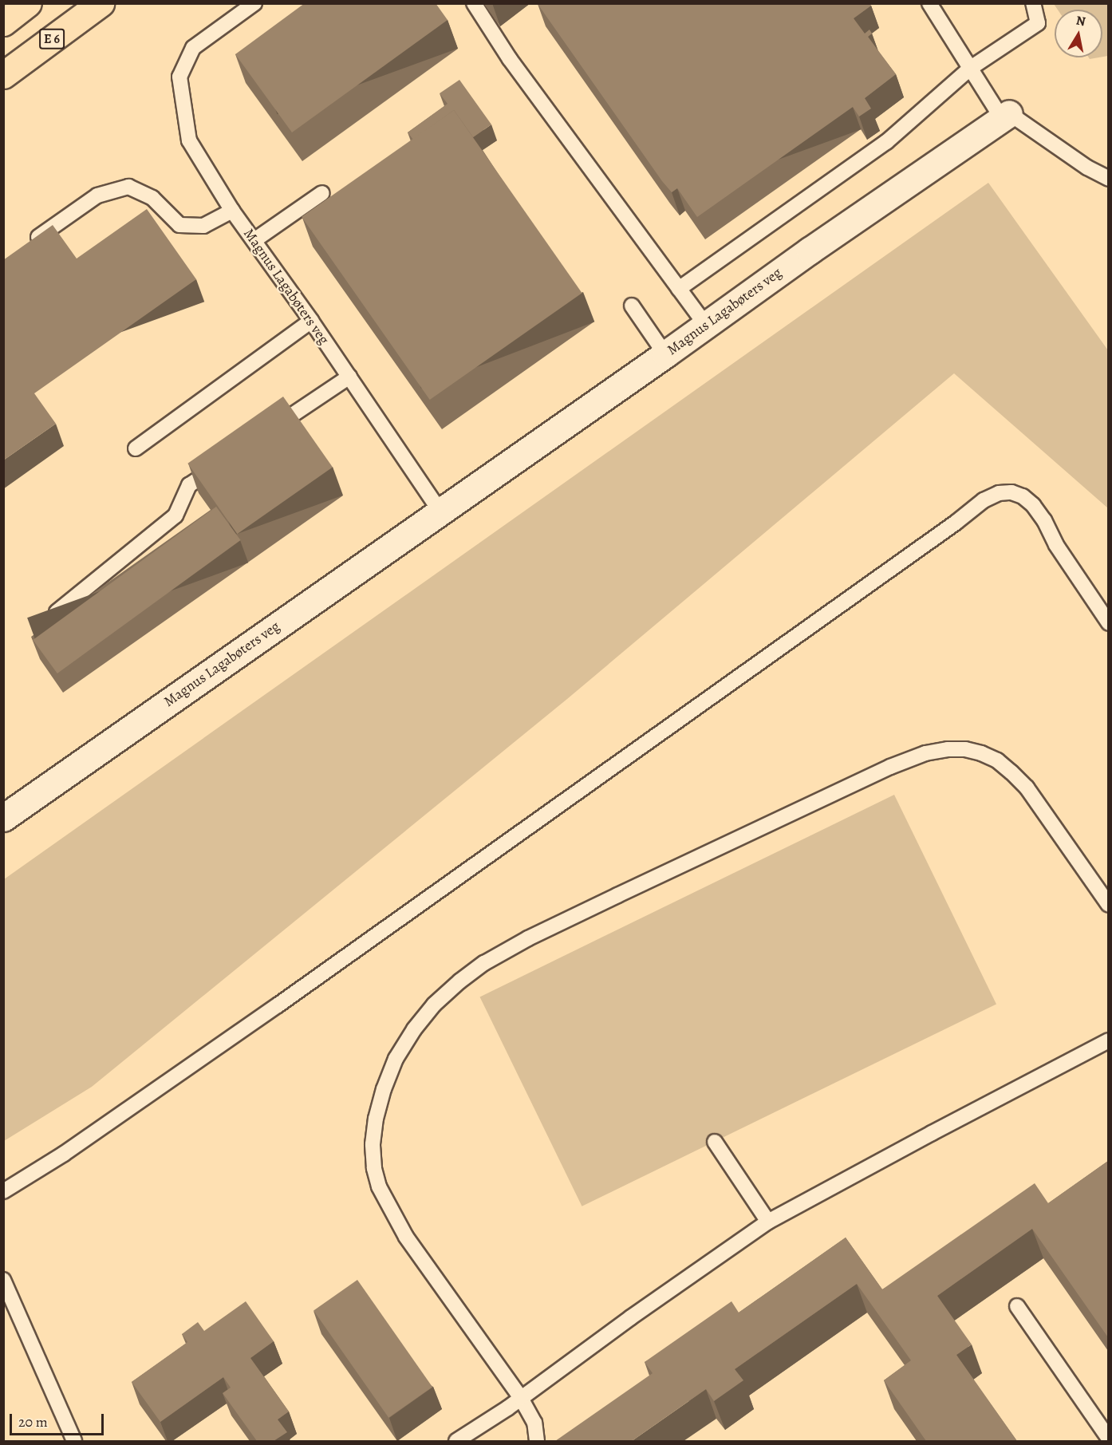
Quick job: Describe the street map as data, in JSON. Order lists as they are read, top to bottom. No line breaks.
{"streets":{"highway":["E 6"],"street":["Magnus Lagabøters veg"]},"scale_bar":"20 m","north":"top"}
